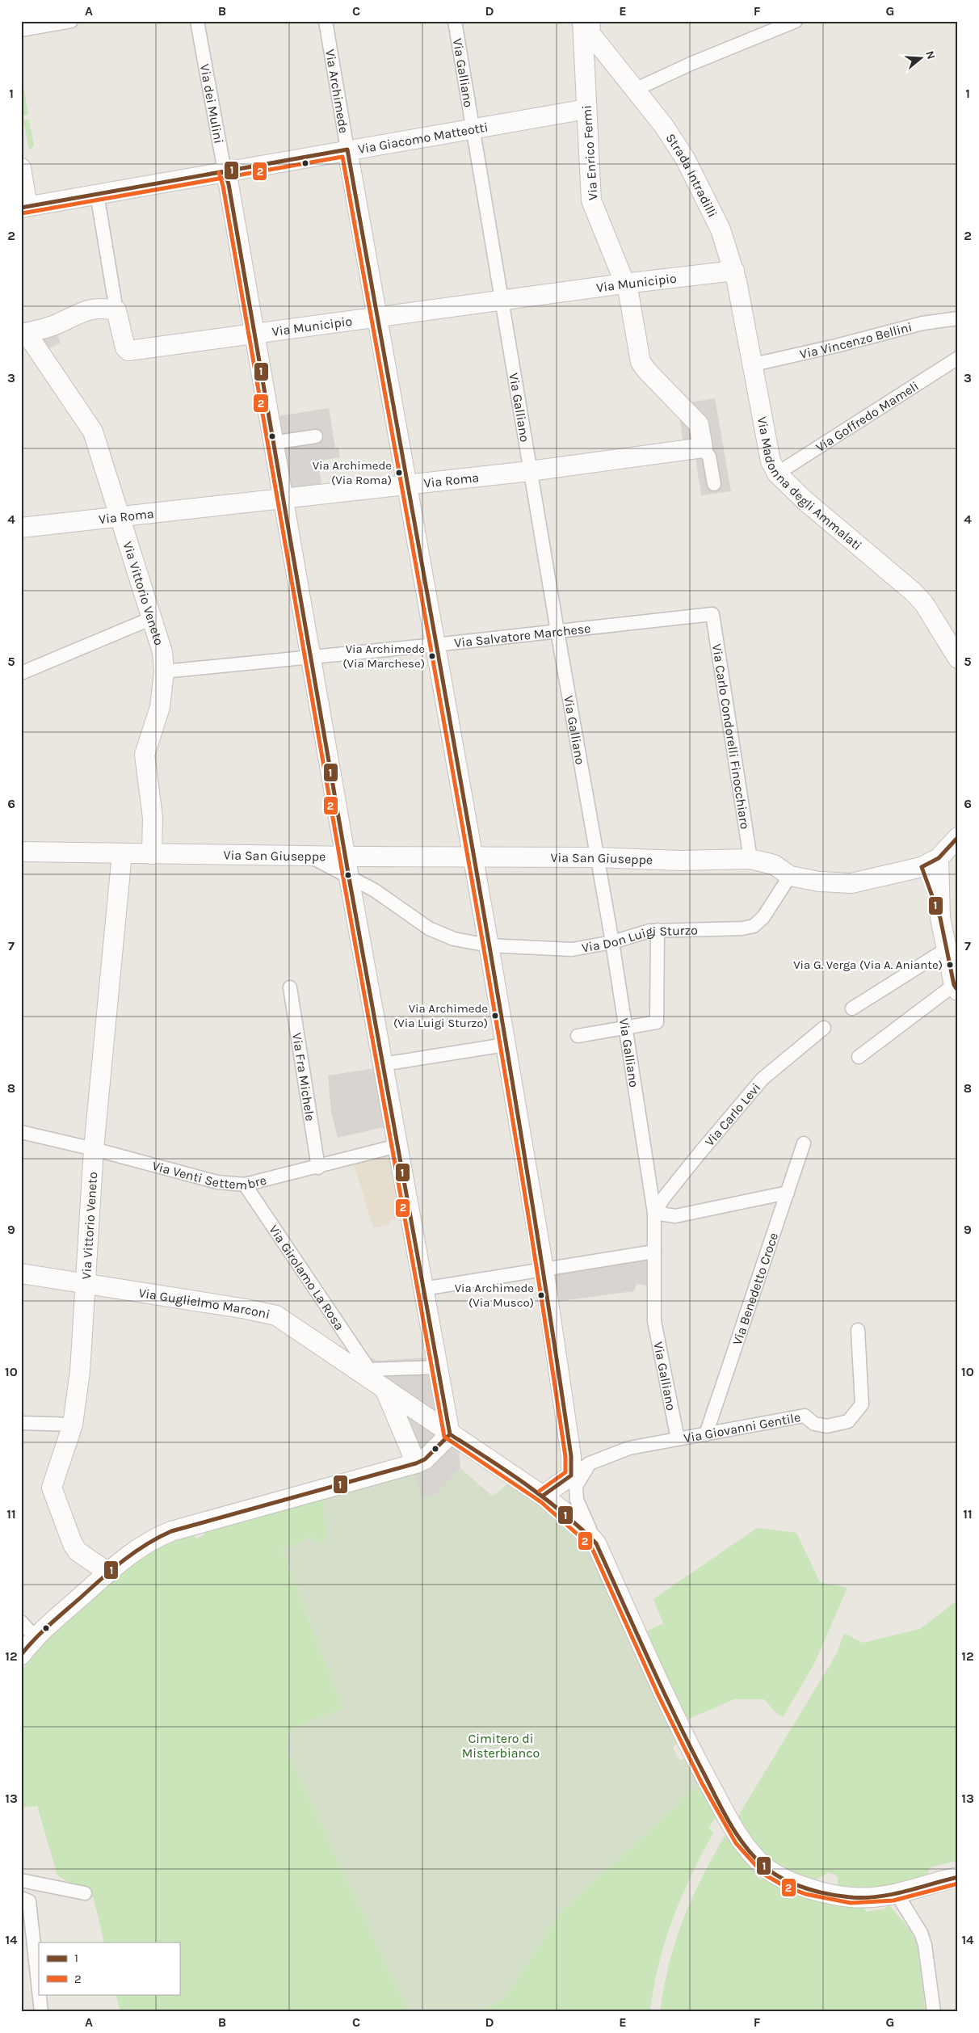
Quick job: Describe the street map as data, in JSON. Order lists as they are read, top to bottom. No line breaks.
{"streets":{"street":["Via Galliano","Via Archimede","Via dei Mulini","Via Giacomo Matteotti","Via Enrico Fermi","Strada Intradilli","Via Municipio","Via Vincenzo Bellini","Via Goffredo Mameli","Via Roma","Via Madonna degli Ammalati","Via Vittorio Veneto","Via Salvatore Marchese","Via Carlo Condorelli Finocchiaro","Via San Giuseppe","Via Don Luigi Sturzo","Via Fra Michele","Via Carlo Levi","Via Venti Settembre","Via Girolamo La Rosa","Via Benedetto Croce","Via Guglielmo Marconi","Via Giovanni Gentile"]},"crossings":[["Via Galliano","Via Giacomo Matteotti"],["Via Galliano","Via Municipio"],["Via Galliano","Via Roma"],["Via Galliano","Via Salvatore Marchese"],["Via Galliano","Via San Giuseppe"],["Via Galliano","Via Don Luigi Sturzo"],["Via Galliano","Via Carlo Levi"],["Via Galliano","Via Giovanni Gentile"],["Via Archimede","Via Giacomo Matteotti"],["Via Archimede","Via Municipio"],["Via Archimede","Via Roma"],["Via Archimede","Via Salvatore Marchese"],["Via Archimede","Via San Giuseppe"],["Via Archimede","Via Don Luigi Sturzo"],["Via Archimede","Via Giovanni Gentile"],["Via dei Mulini","Via Giacomo Matteotti"],["Via dei Mulini","Via Municipio"],["Via dei Mulini","Via Roma"],["Via dei Mulini","Via Salvatore Marchese"],["Via dei Mulini","Via San Giuseppe"],["Via dei Mulini","Via Don Luigi Sturzo"],["Via dei Mulini","Via Venti Settembre"],["Via dei Mulini","Via Guglielmo Marconi"],["Via Giacomo Matteotti","Via Enrico Fermi"],["Via Enrico Fermi","Via Municipio"],["Via Enrico Fermi","Via Roma"],["Strada Intradilli","Via Municipio"],["Strada Intradilli","Via Madonna degli Ammalati"],["Via Municipio","Via Madonna degli Ammalati"],["Via Vincenzo Bellini","Via Madonna degli Ammalati"],["Via Goffredo Mameli","Via Madonna degli Ammalati"],["Via Roma","Via Vittorio Veneto"],["Via Vittorio Veneto","Via Salvatore Marchese"],["Via Vittorio Veneto","Via San Giuseppe"],["Via Vittorio Veneto","Via Venti Settembre"],["Via Vittorio Veneto","Via Guglielmo Marconi"],["Via Salvatore Marchese","Via Carlo Condorelli Finocchiaro"],["Via Carlo Condorelli Finocchiaro","Via San Giuseppe"],["Via San Giuseppe","Via Don Luigi Sturzo"],["Via Fra Michele","Via Venti Settembre"],["Via Venti Settembre","Via Girolamo La Rosa"],["Via Girolamo La Rosa","Via Guglielmo Marconi"],["Via Benedetto Croce","Via Giovanni Gentile"],["Via Guglielmo Marconi","Via Giovanni Gentile"]],"parks":["Cimitero di Misterbianco"],"places":["Via Archimede (Via Roma)","Via Archimede (Via Marchese)","Via G. Verga (Via A. Aniante)","Via Archimede (Via Luigi Sturzo)","Via Archimede (Via Musco)"],"lines":["transit line 1","transit line 2"],"legend":["1","2"],"north":"right","grid":{"columns":["A","B","C","D","E","F","G"],"rows":["1","2","3","4","5","6","7","8","9","10","11","12","13","14"]}}
